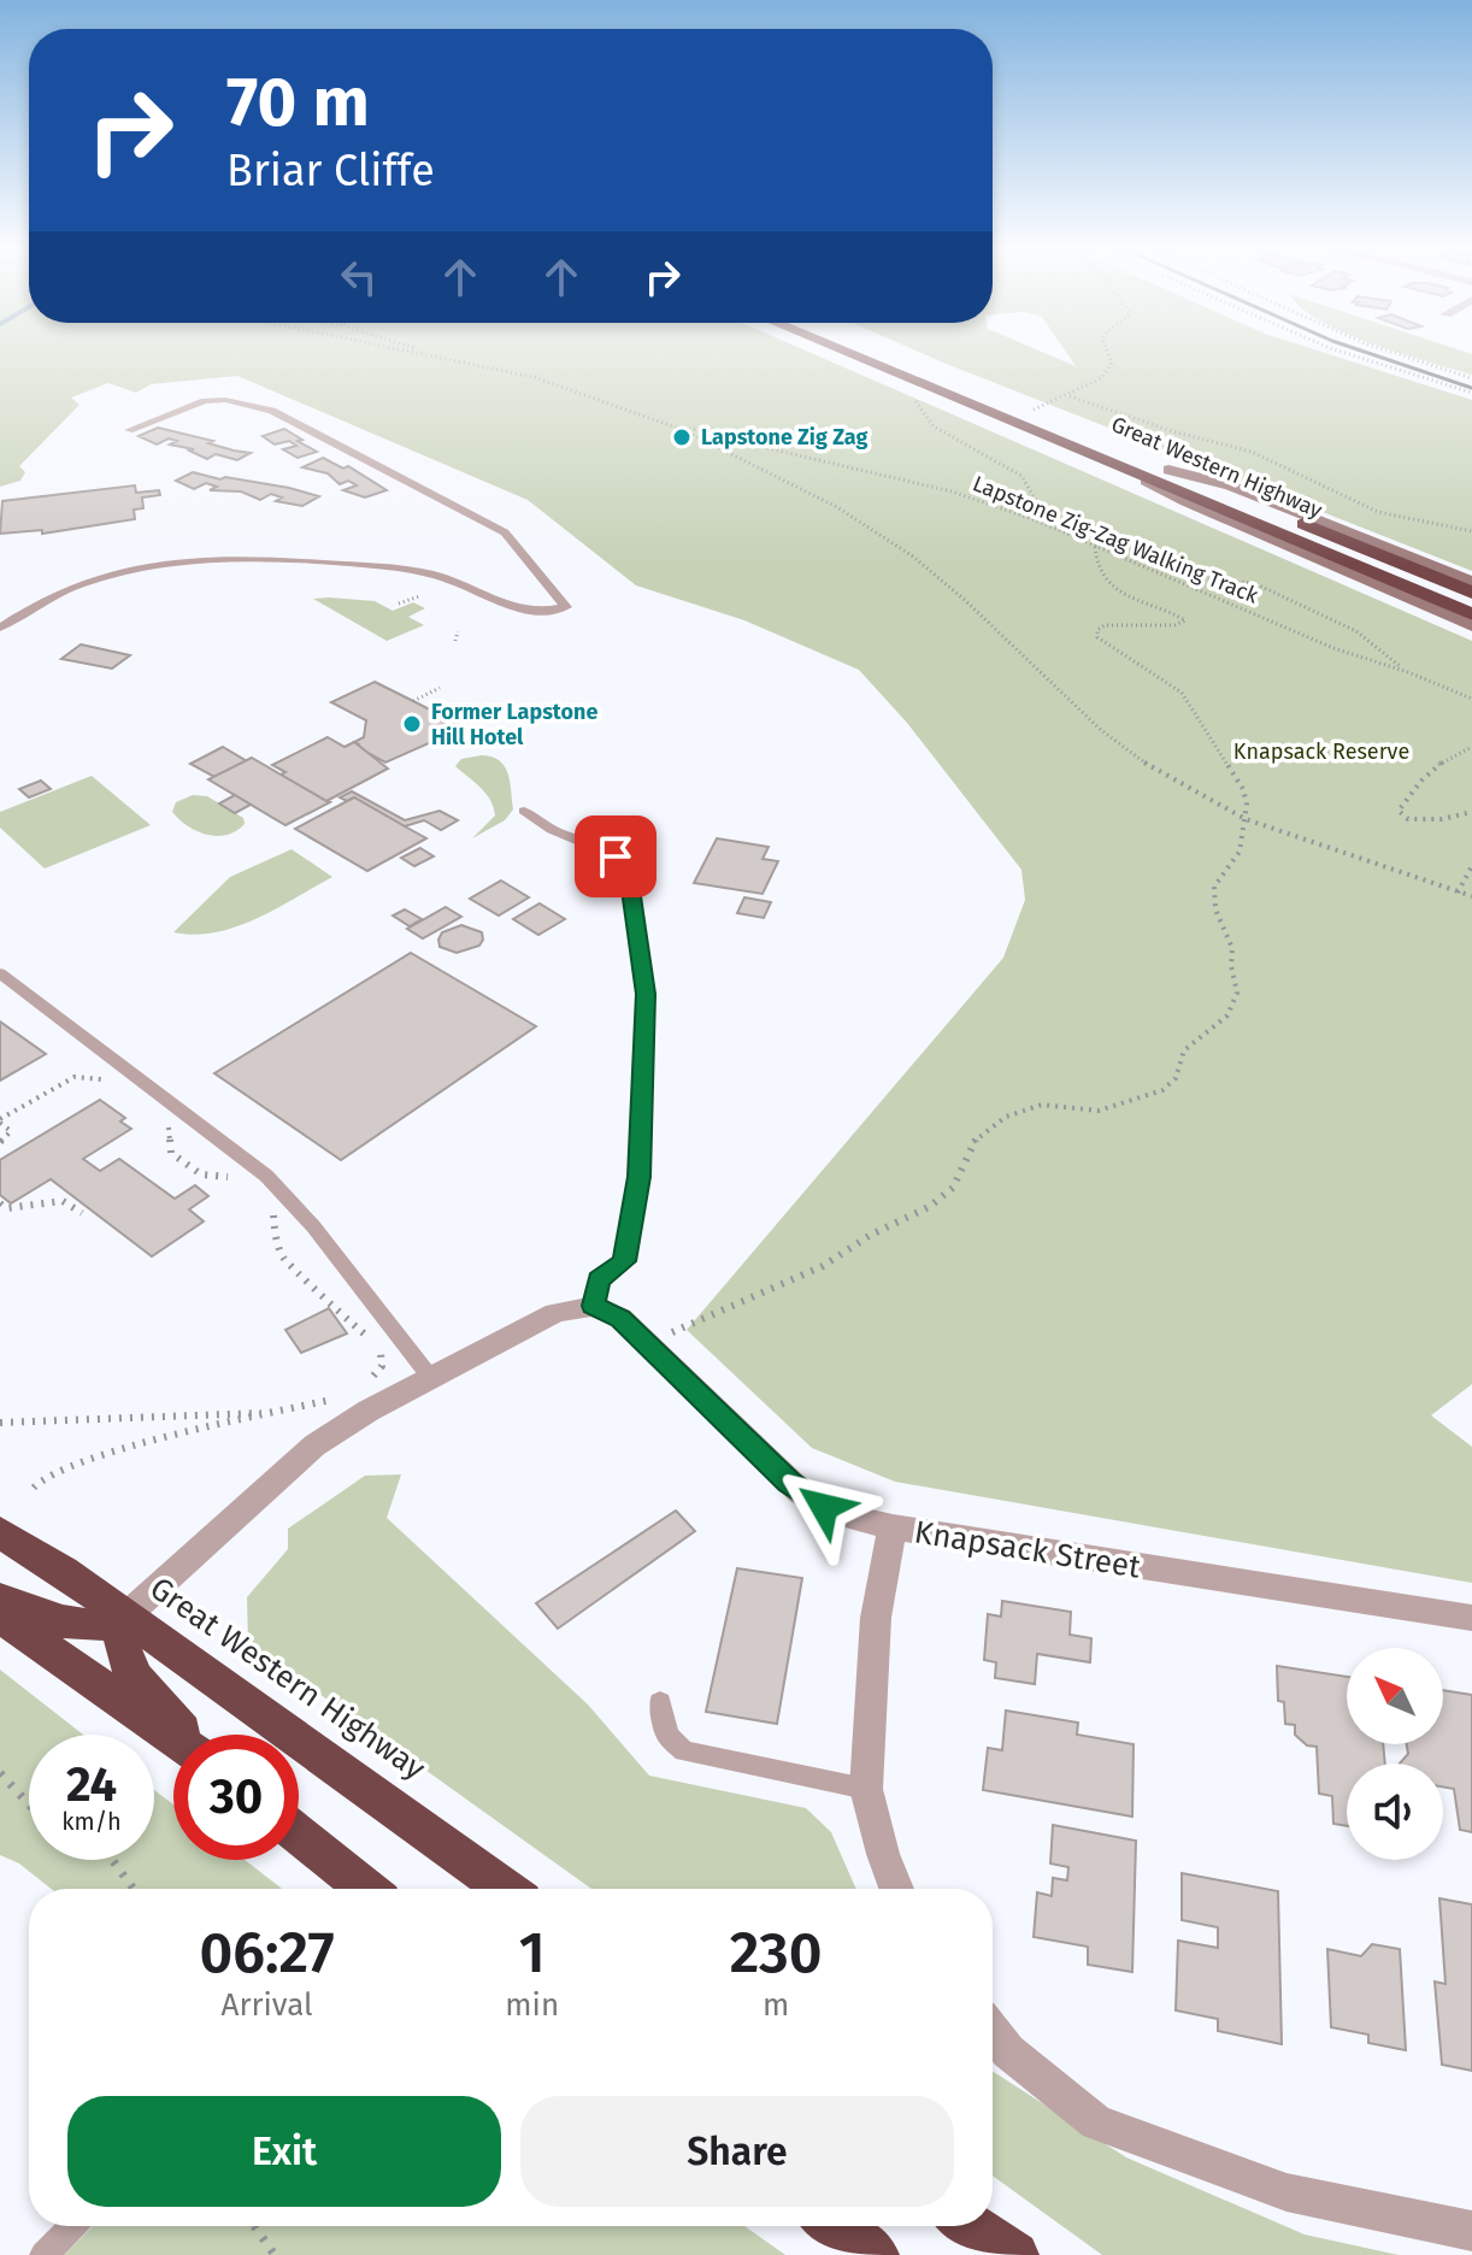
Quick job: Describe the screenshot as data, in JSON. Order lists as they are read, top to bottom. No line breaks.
{"streets":{"highway":["Great Western Highway"],"street":["Knapsack Street"],"path":["Lapstone Zig-Zag Walking Track"]},"parks":["Knapsack Reserve"],"places":["Lapstone Zig Zag","Former Lapstone Hill Hotel"],"north":"top left","page":{"turn":["70 m","Briar Cliffe"],"speed":"24 km/h","limit":"30","eta":["06:27","Arrival","1","min","230","m"],"buttons":["Exit","Share"]}}
